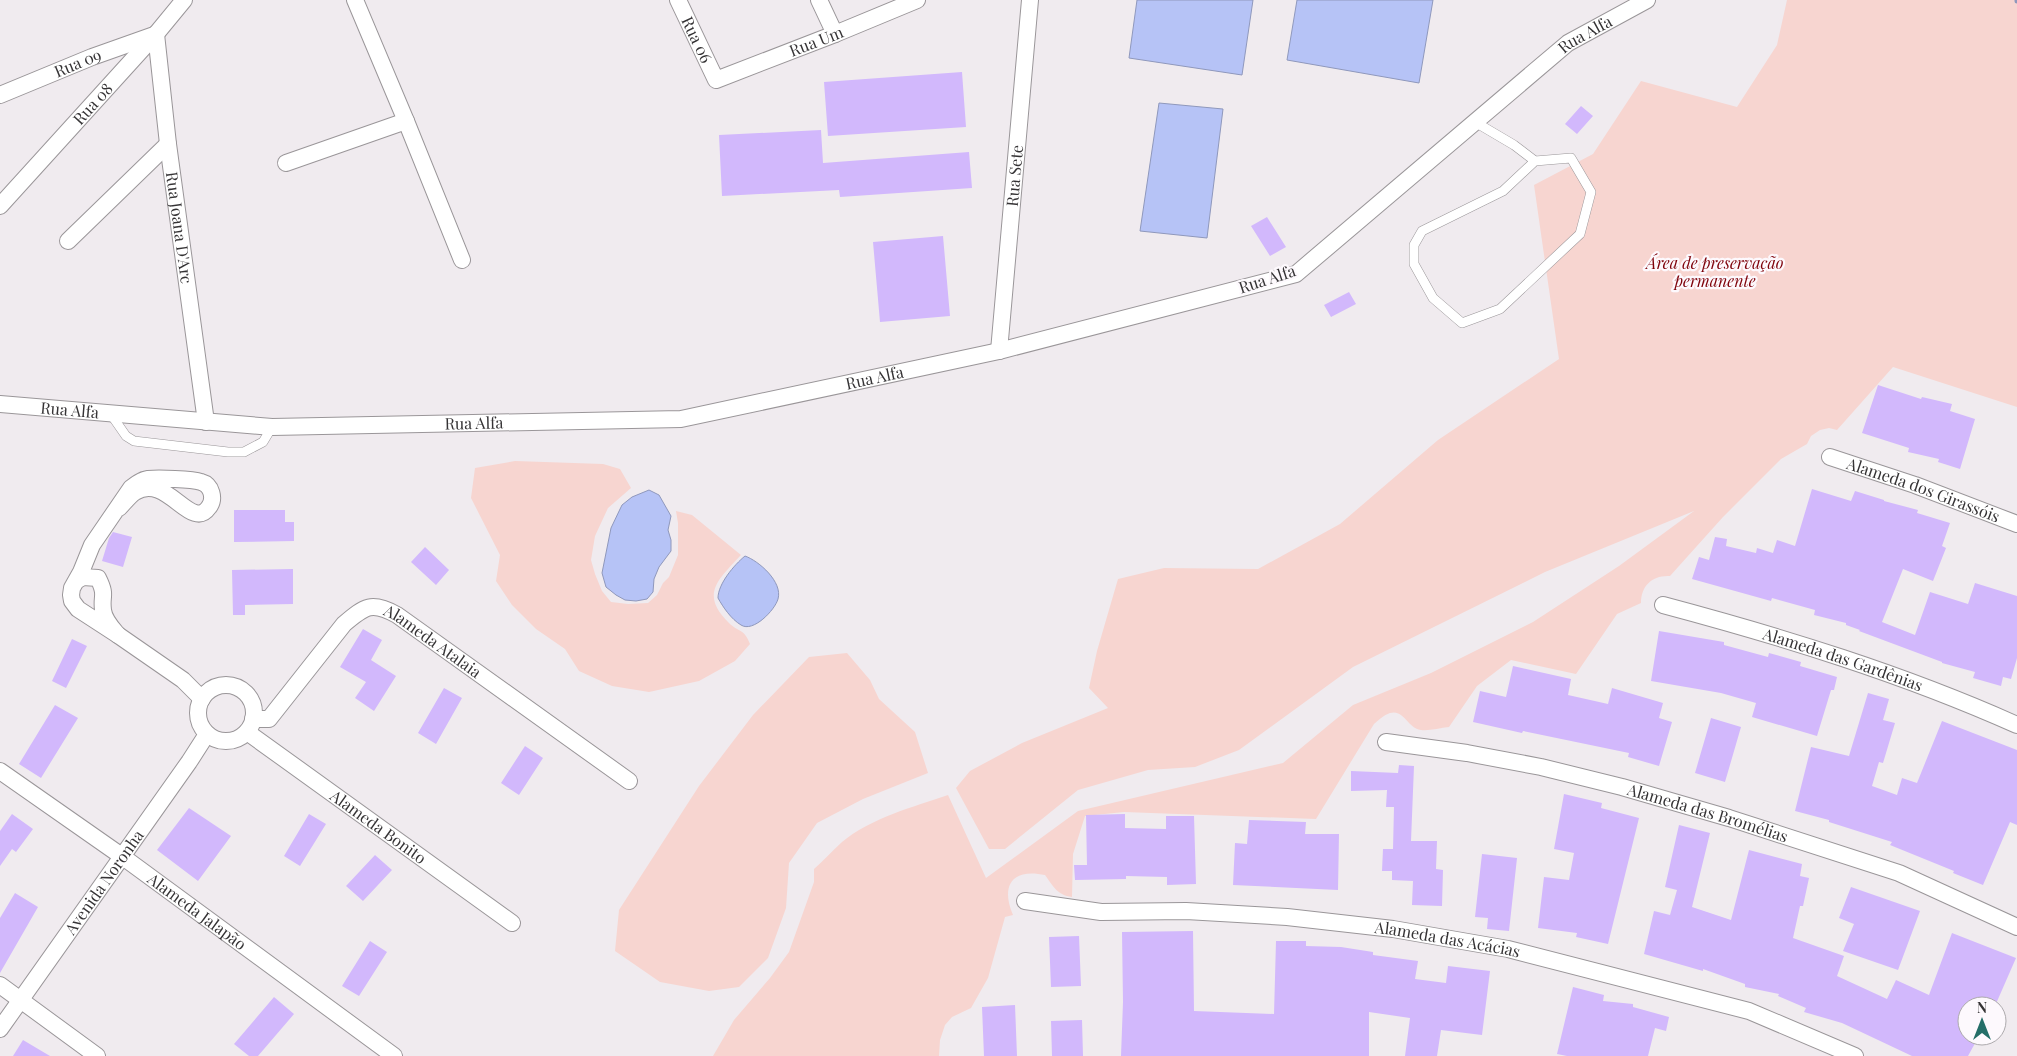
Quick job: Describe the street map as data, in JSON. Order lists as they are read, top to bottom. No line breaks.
{"streets":{"street":["Rua Alfa","Rua 06","Rua Um","Rua 09","Rua 08","Rua Sete","Rua Joana D'Arc","Alameda dos Girassóis","Alameda Atalaia","Alameda das Gardênias","Alameda das Bromélias","Alameda Bonito","Avenida Noronha","Alameda Jalapão","Alameda das Acácias"]},"crossings":[["Rua Alfa","Rua Sete"],["Rua Alfa","Rua Joana D'Arc"],["Rua 06","Rua Um"],["Rua 09","Rua 08"],["Rua 09","Rua Joana D'Arc"],["Rua 08","Rua Joana D'Arc"],["Alameda Atalaia","Alameda Bonito"],["Alameda Atalaia","Avenida Noronha"],["Alameda Bonito","Avenida Noronha"],["Avenida Noronha","Alameda Jalapão"]],"parks":["Área de preservação permanente"],"north":"top"}
